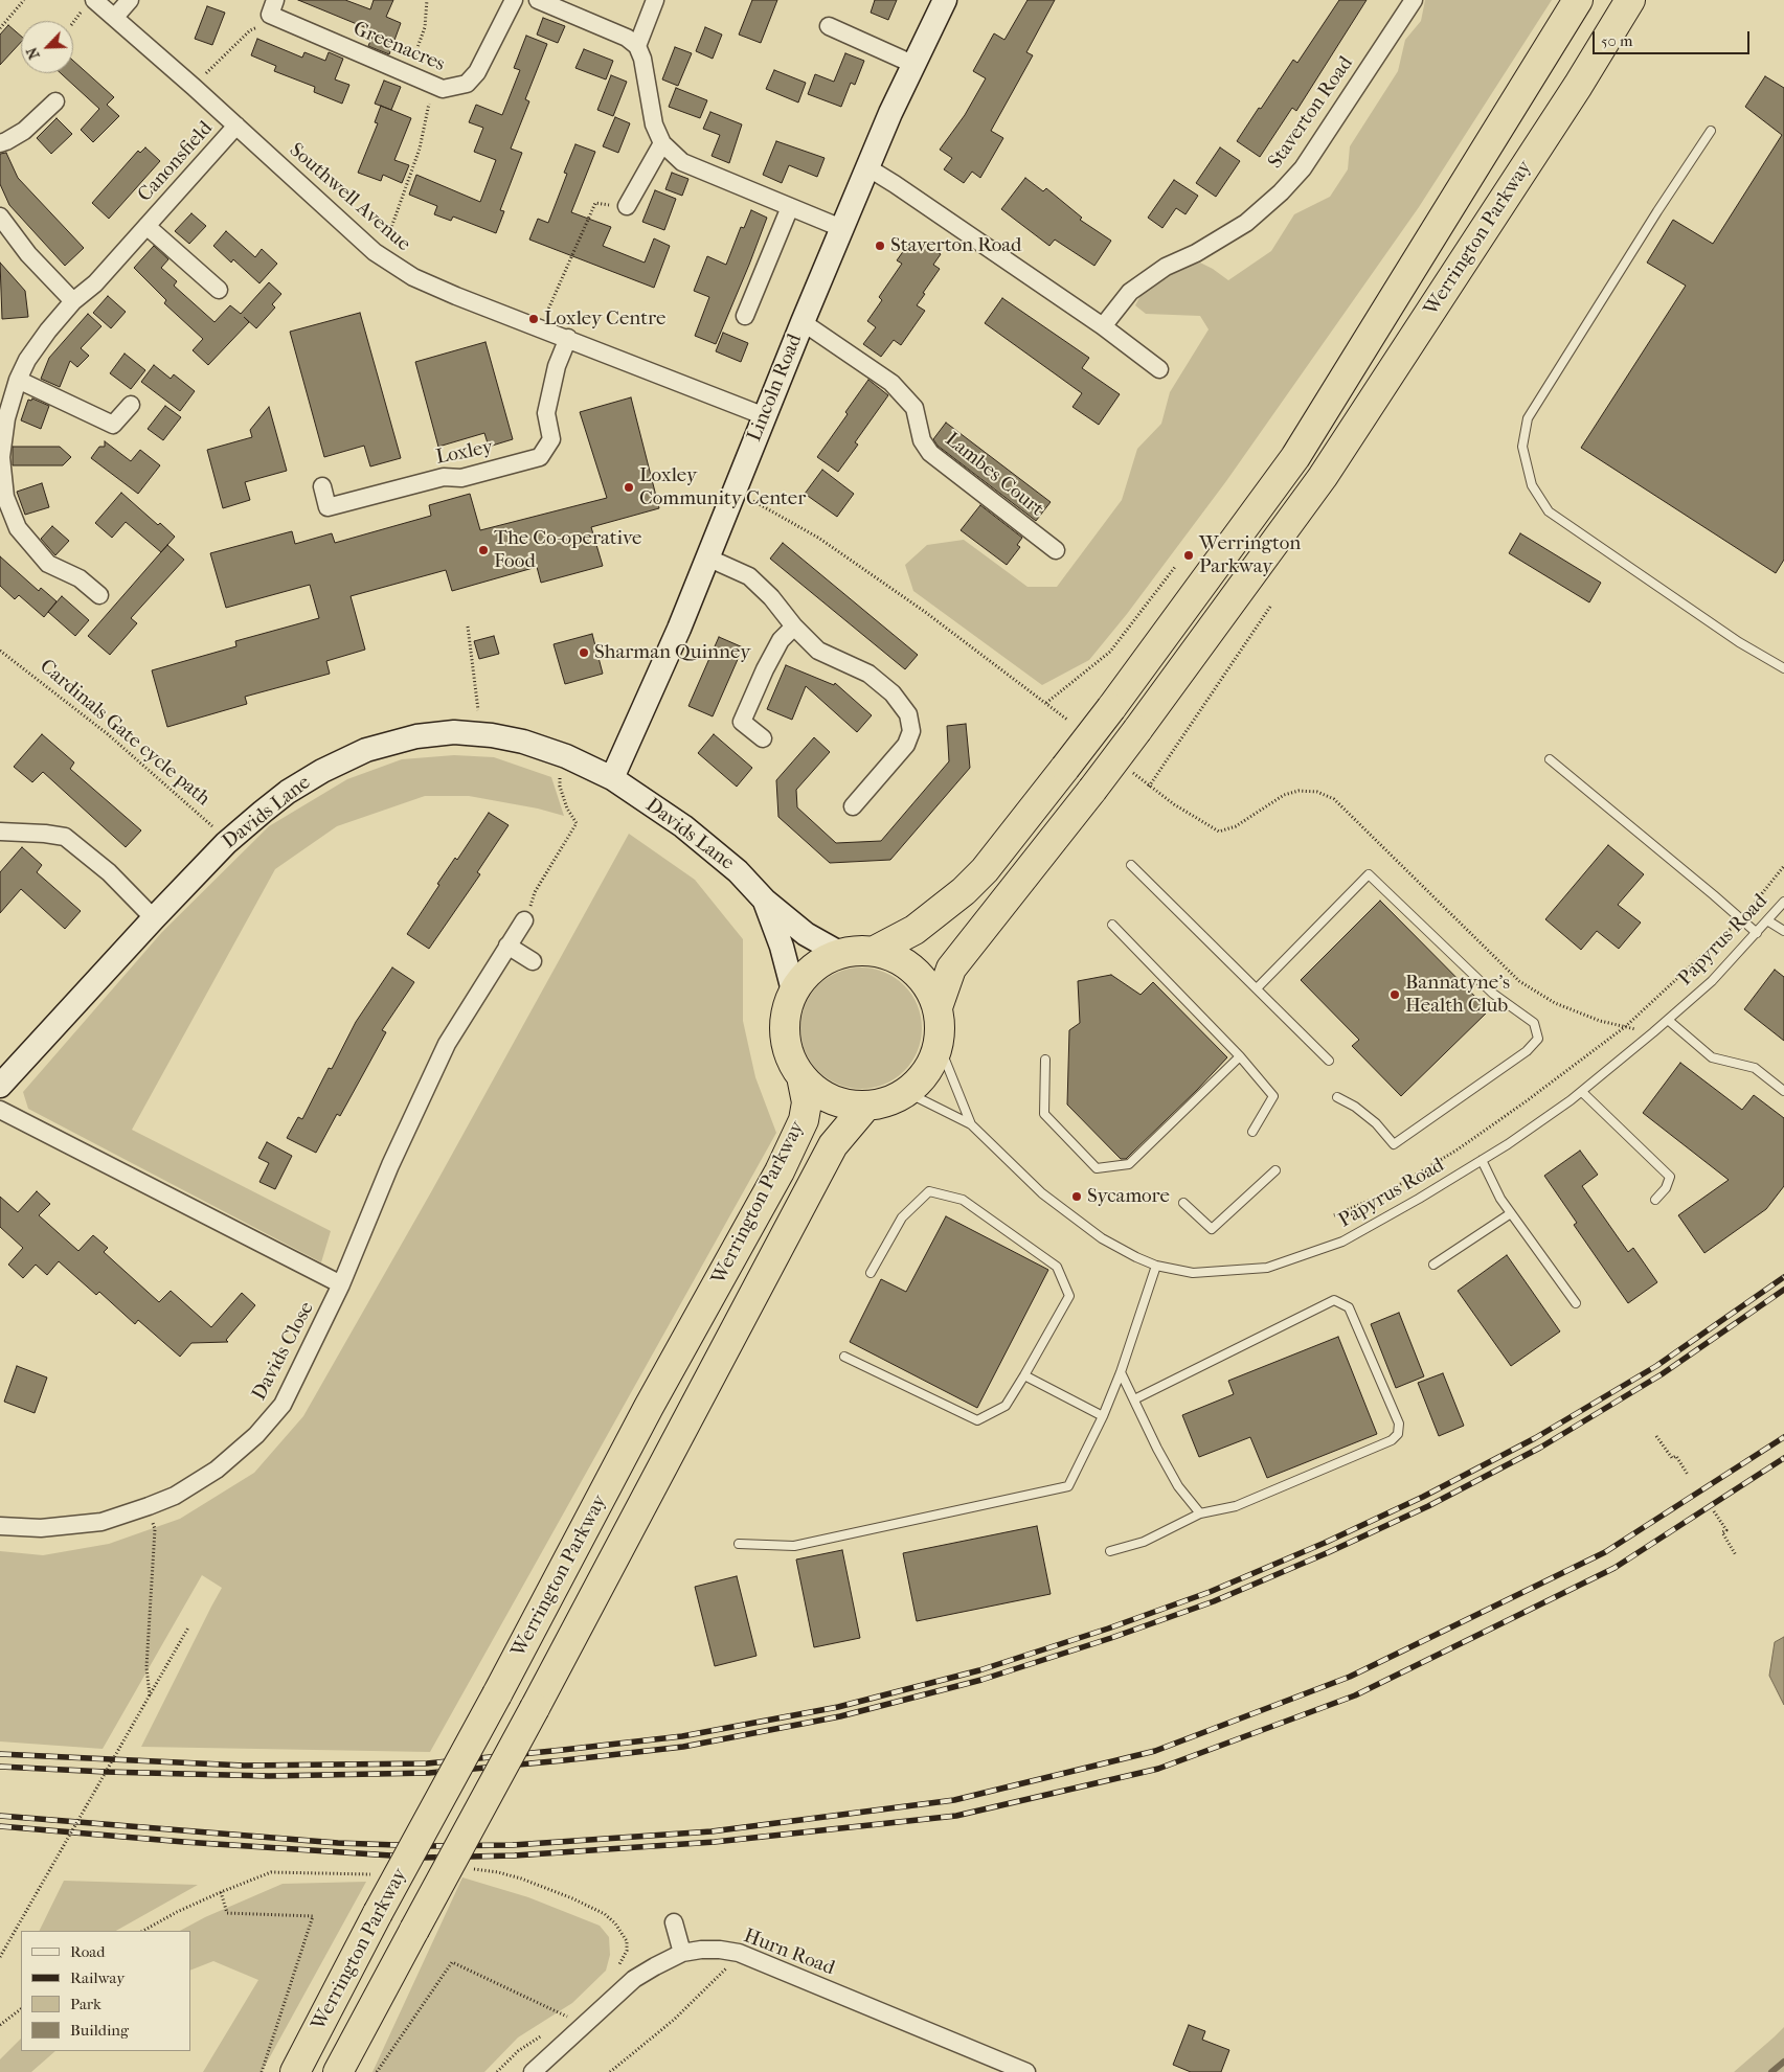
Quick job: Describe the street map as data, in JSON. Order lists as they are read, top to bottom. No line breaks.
{"streets":{"highway":["Werrington Parkway"],"street":["Greenacres","Staverton Road","Canonsfield","Southwell Avenue","Lincoln Road","Loxley","Lambes Court","Davids Lane","Davids Close","Hurn Road"],"lane":["Papyrus Road"],"path":["Cardinals Gate cycle path"]},"crossings":[["Canonsfield","Southwell Avenue"],["Southwell Avenue","Lincoln Road"],["Southwell Avenue","Loxley"],["Werrington Parkway","Davids Lane"],["Werrington Parkway","Papyrus Road"],["Lincoln Road","Lambes Court"],["Lincoln Road","Davids Lane"],["Cardinals Gate cycle path","Davids Lane"],["Davids Lane","Papyrus Road"]],"places":["Staverton Road","Loxley Centre","Loxley Community Center","The Co-operative Food","Werrington Parkway","Sharman Quinney","Bannatyne's Health Club","Sycamore"],"legend":["Road","Railway","Park","Building"],"scale_bar":"50 m","north":"bottom left"}
